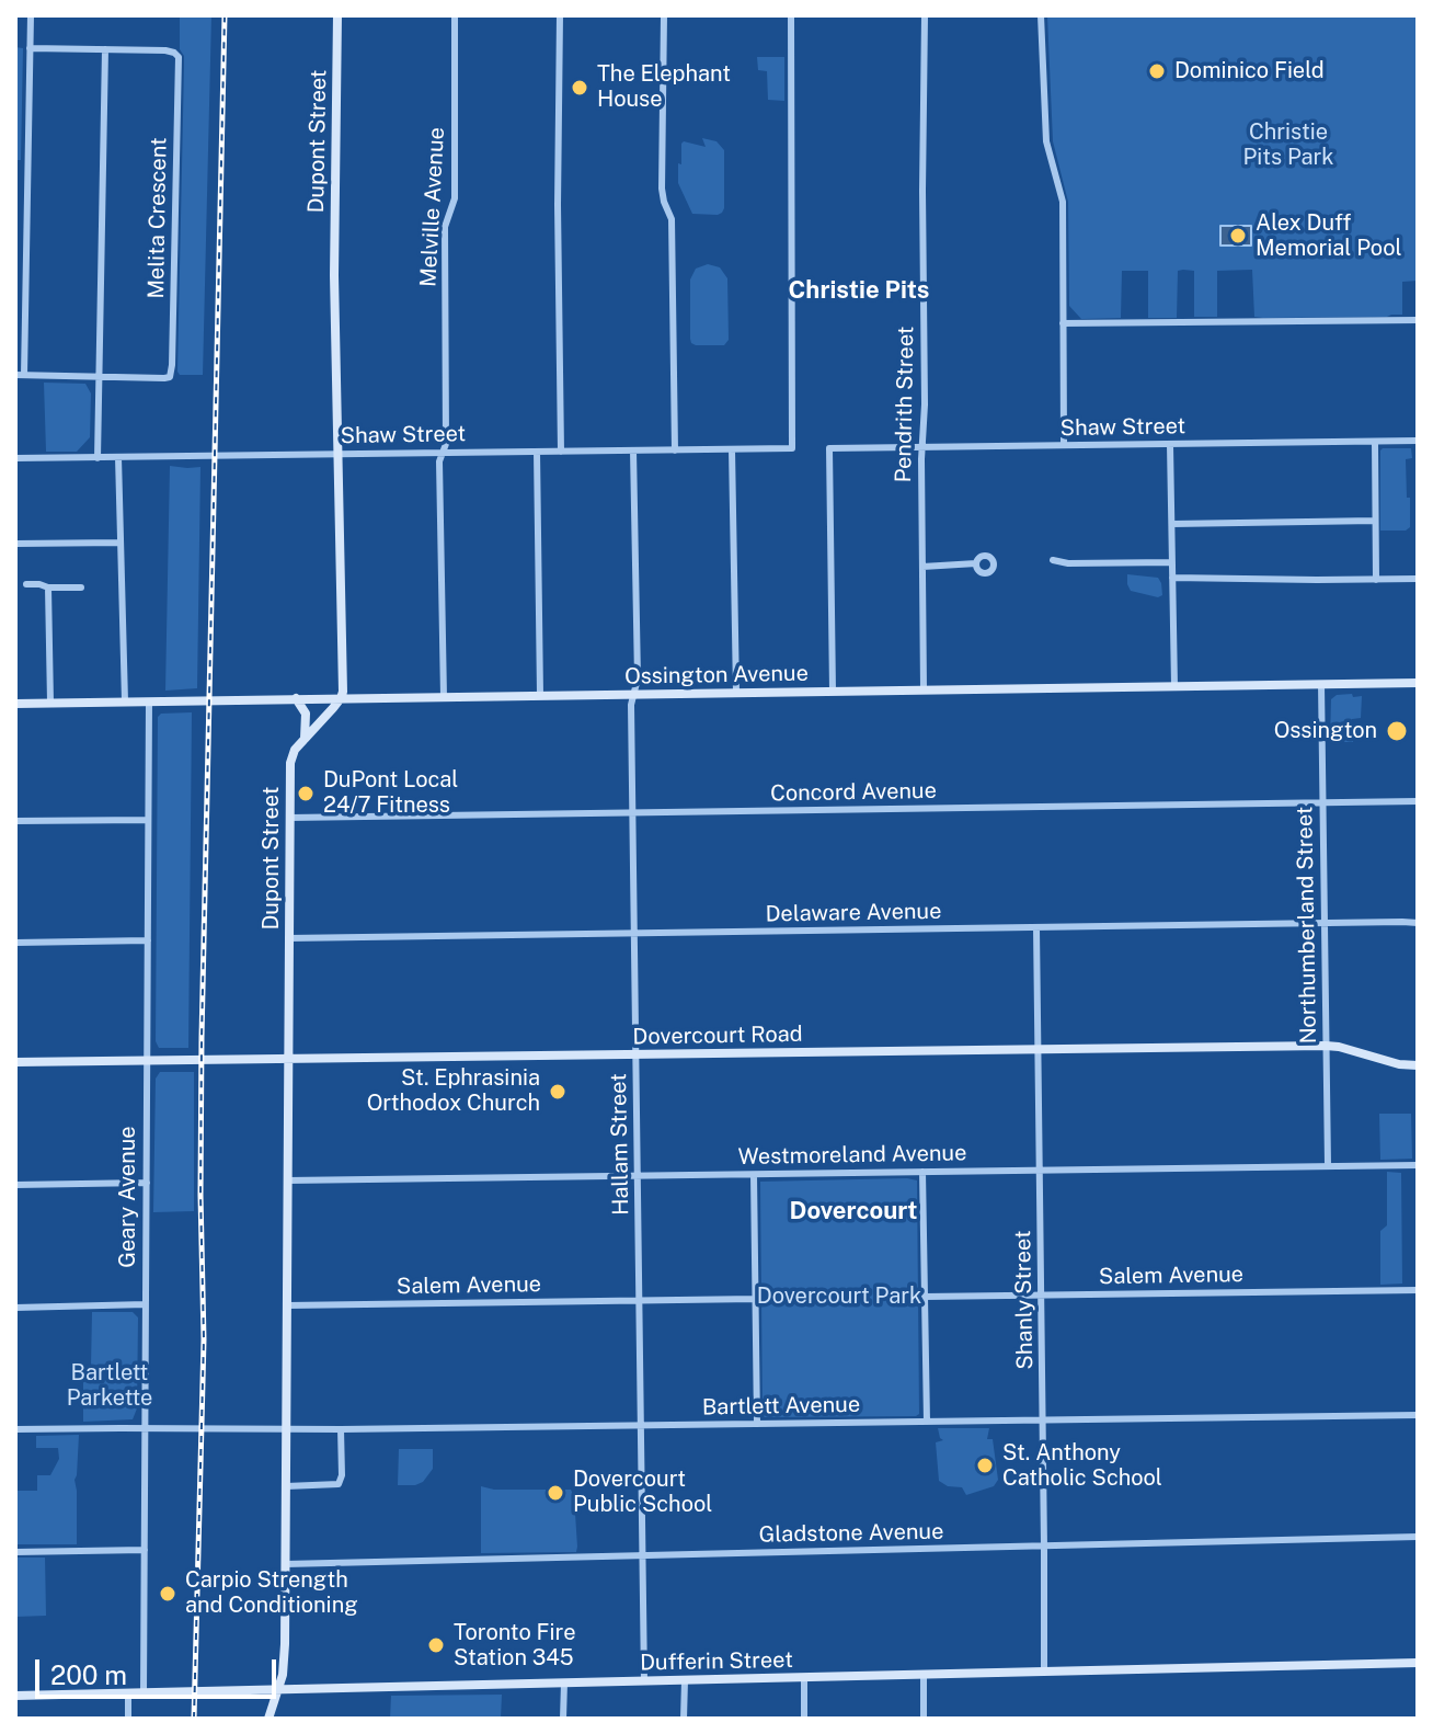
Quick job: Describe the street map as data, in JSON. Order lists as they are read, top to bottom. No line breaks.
{"streets":{"main road":["Dupont Street","Ossington Avenue","Dovercourt Road","Dufferin Street"],"street":["Melville Avenue","Melita Crescent","Pendrith Street","Shaw Street","Concord Avenue","Delaware Avenue","Northumberland Street","Hallam Street","Westmoreland Avenue","Geary Avenue","Salem Avenue","Shanly Street","Bartlett Avenue","Gladstone Avenue"]},"crossings":[["Dupont Street","Shaw Street"],["Dupont Street","Ossington Avenue"],["Dupont Street","Concord Avenue"],["Dupont Street","Delaware Avenue"],["Dupont Street","Dovercourt Road"],["Dupont Street","Westmoreland Avenue"],["Dupont Street","Salem Avenue"],["Dupont Street","Bartlett Avenue"],["Dupont Street","Gladstone Avenue"],["Dupont Street","Dufferin Street"],["Melville Avenue","Shaw Street"],["Melville Avenue","Ossington Avenue"],["Pendrith Street","Shaw Street"],["Pendrith Street","Ossington Avenue"],["Shaw Street","Ossington Avenue"],["Shaw Street","Hallam Street"],["Ossington Avenue","Northumberland Street"],["Ossington Avenue","Hallam Street"],["Ossington Avenue","Geary Avenue"],["Concord Avenue","Northumberland Street"],["Concord Avenue","Hallam Street"],["Delaware Avenue","Northumberland Street"],["Delaware Avenue","Hallam Street"],["Delaware Avenue","Shanly Street"],["Northumberland Street","Dovercourt Road"],["Northumberland Street","Westmoreland Avenue"],["Dovercourt Road","Hallam Street"],["Dovercourt Road","Geary Avenue"],["Dovercourt Road","Shanly Street"],["Hallam Street","Westmoreland Avenue"],["Hallam Street","Salem Avenue"],["Hallam Street","Bartlett Avenue"],["Hallam Street","Gladstone Avenue"],["Hallam Street","Dufferin Street"],["Westmoreland Avenue","Shanly Street"],["Geary Avenue","Bartlett Avenue"],["Geary Avenue","Dufferin Street"],["Salem Avenue","Shanly Street"],["Shanly Street","Bartlett Avenue"],["Shanly Street","Gladstone Avenue"],["Shanly Street","Dufferin Street"]],"districts":["Christie Pits","Dovercourt"],"parks":["Christie Pits Park","Dovercourt Park","Bartlett Parkette"],"places":["Dominico Field","The Elephant House","Alex Duff Memorial Pool","Ossington","DuPont Local 24/7 Fitness","St. Ephrasinia Orthodox Church","St. Anthony Catholic School","Dovercourt Public School","Carpio Strength and Conditioning","Toronto Fire Station 345"],"scale_bar":"200 m"}
